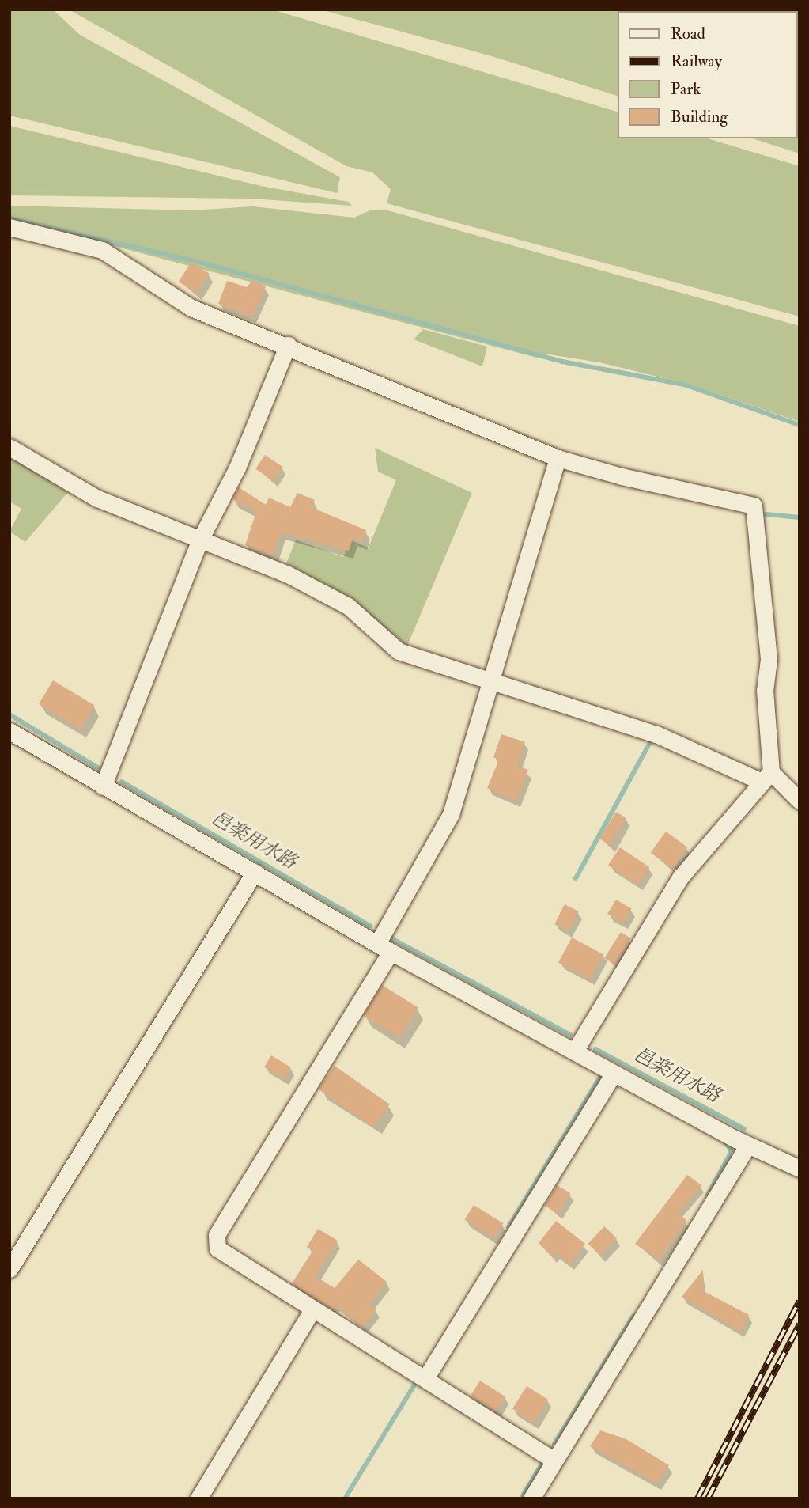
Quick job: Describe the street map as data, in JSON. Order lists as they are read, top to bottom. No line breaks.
{"water":["邑楽用水路"],"legend":["Road","Railway","Park","Building"]}
